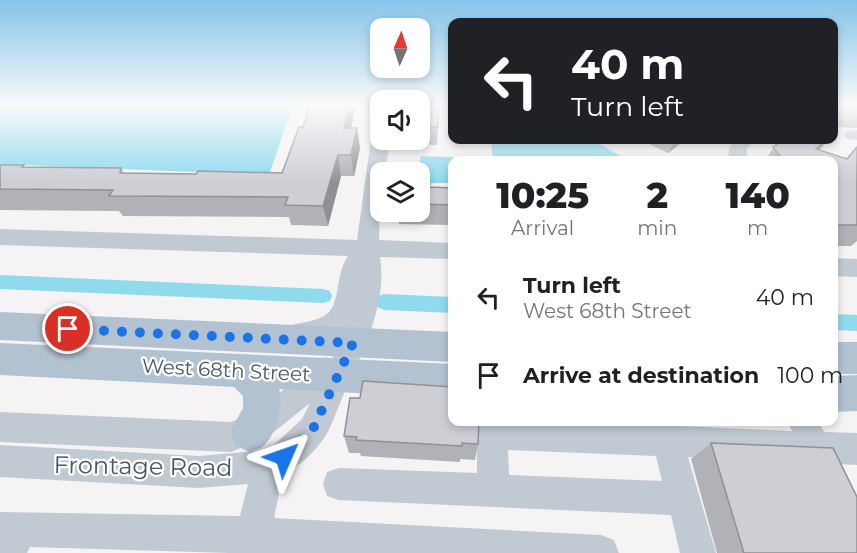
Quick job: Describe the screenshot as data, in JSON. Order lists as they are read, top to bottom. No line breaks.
{"streets":{"main road":["West 68th Street"],"street":["Frontage Road"]},"north":"top","page":{"turn":["40 m","Turn left"],"eta":["10:25","Arrival","2","min","140","m"],"list":[{"name":"Turn left","note":"West 68th Street","value":"40 m"},{"name":"Arrive at destination","value":"100 m"}]}}
